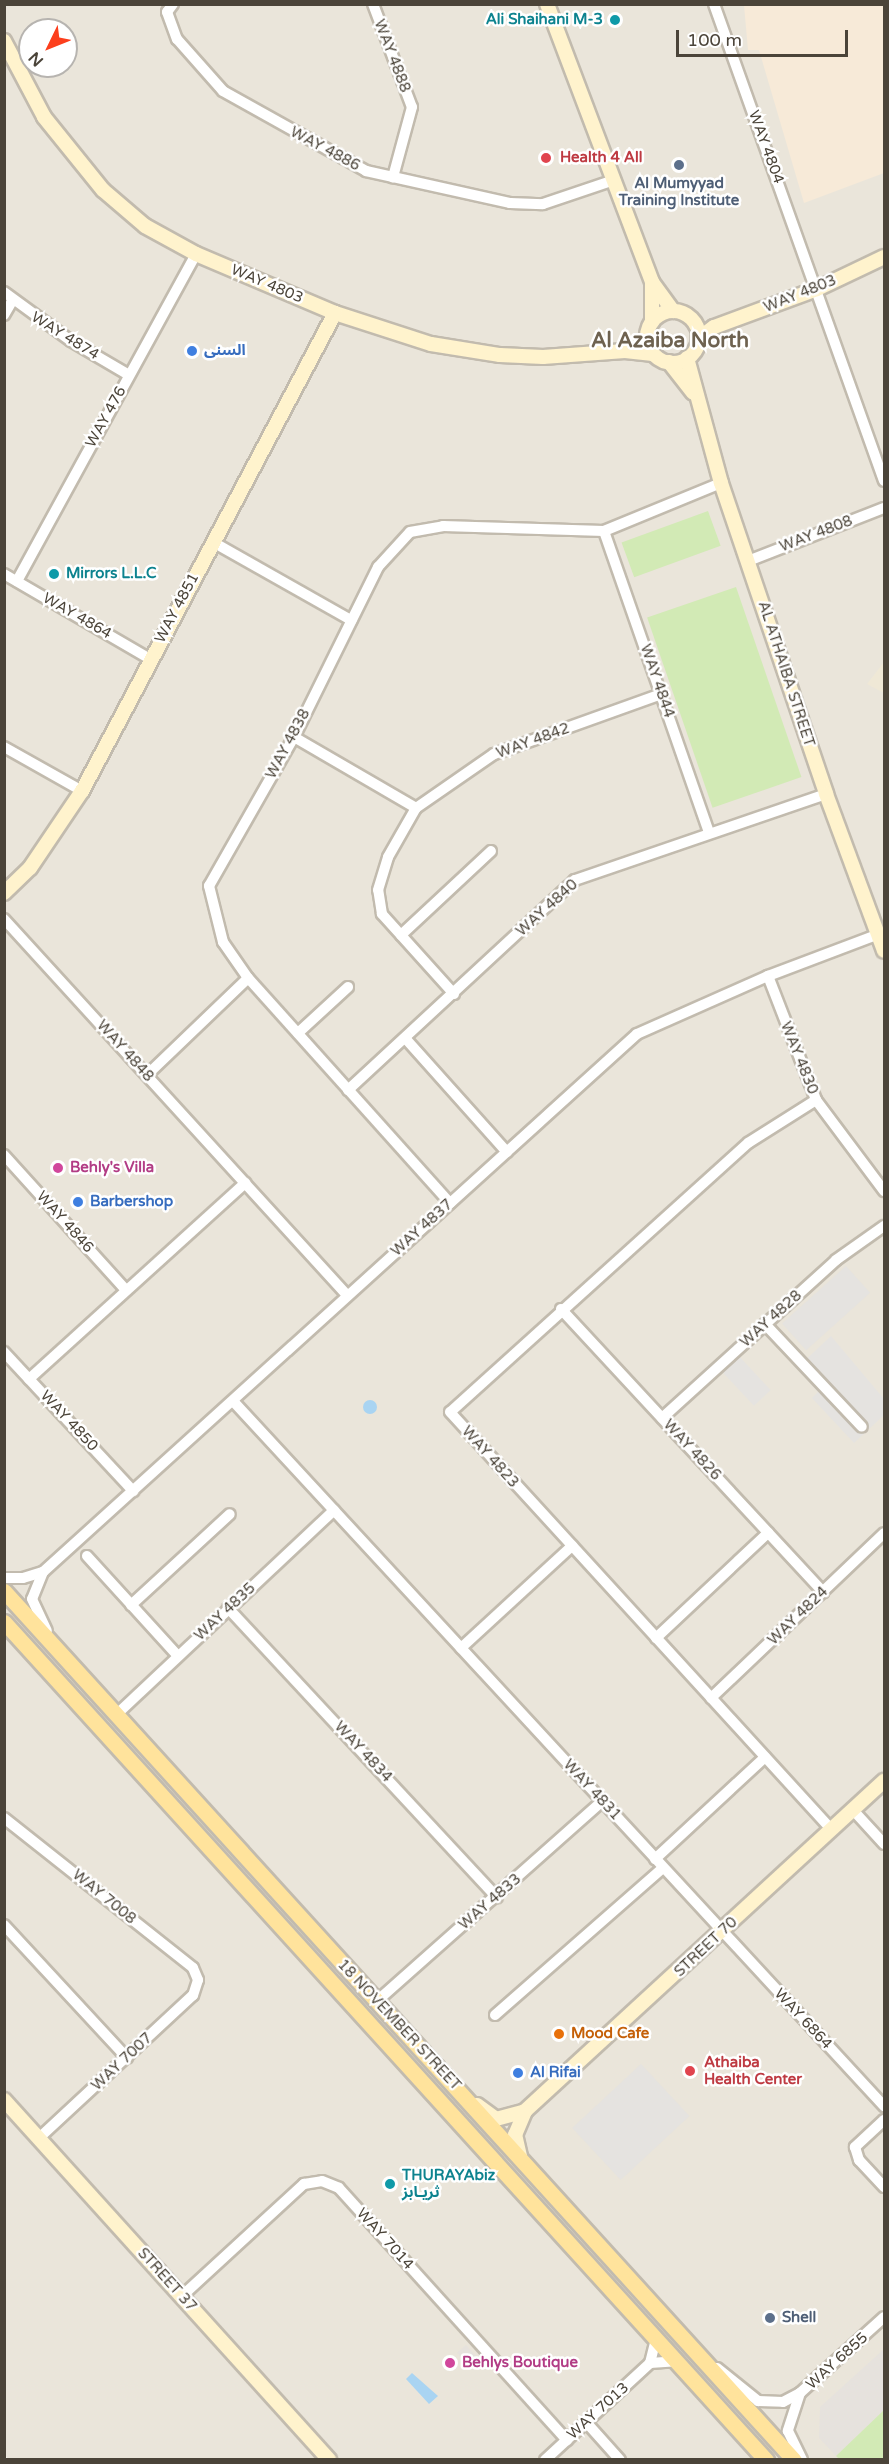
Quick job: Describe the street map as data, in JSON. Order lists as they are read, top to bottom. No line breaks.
{"streets":{"main road":["18 NOVEMBER STREET"],"street":["WAY 4888","WAY 4804","WAY 4886","WAY 4803","WAY 4874","WAY 476","WAY 4808","WAY 4851","WAY 4864","AL ATHAIBA STREET","WAY 4844","WAY 4842","WAY 4838","WAY 4840","WAY 4848","WAY 4830","WAY 4846","WAY 4837","WAY 4828","WAY 4850","WAY 4826","WAY 4823","WAY 4835","WAY 4824","WAY 4834","WAY 4831","WAY 7008","WAY 4833","STREET 70","WAY 6864","WAY 7007","WAY 7014","STREET 37","WAY 6855","WAY 7013"]},"crossings":[["WAY 4888","WAY 4886"],["WAY 4804","WAY 4803"],["WAY 4803","WAY 476"],["WAY 4803","WAY 4851"],["WAY 4803","AL ATHAIBA STREET"],["WAY 4874","WAY 476"],["WAY 476","WAY 4864"],["WAY 4808","AL ATHAIBA STREET"],["WAY 4851","WAY 4864"],["AL ATHAIBA STREET","WAY 4838"],["AL ATHAIBA STREET","WAY 4840"],["AL ATHAIBA STREET","WAY 4837"],["WAY 4844","WAY 4842"],["WAY 4844","WAY 4838"],["WAY 4844","WAY 4840"],["WAY 4842","WAY 4840"],["WAY 4838","WAY 4840"],["WAY 4838","WAY 4837"],["WAY 4848","WAY 4837"],["WAY 4830","WAY 4837"],["WAY 4830","WAY 4823"],["WAY 4837","WAY 4850"],["WAY 4837","WAY 4831"],["WAY 4828","WAY 4826"],["WAY 4826","WAY 4823"],["WAY 4826","WAY 4824"],["WAY 4823","WAY 4824"],["WAY 4823","STREET 70"],["WAY 4835","WAY 4834"],["WAY 4835","WAY 4831"],["WAY 4835","18 NOVEMBER STREET"],["WAY 4834","WAY 4833"],["WAY 4831","WAY 4833"],["WAY 4831","STREET 70"],["WAY 4831","WAY 6864"],["WAY 7008","WAY 7007"],["WAY 4833","18 NOVEMBER STREET"],["STREET 70","WAY 6864"],["STREET 70","18 NOVEMBER STREET"],["18 NOVEMBER STREET","WAY 6855"],["WAY 7007","STREET 37"],["WAY 7014","STREET 37"],["WAY 7014","WAY 7013"]],"districts":["Al Azaiba North"],"places":["Ali Shaihani M-3","Health 4 All","Al Mumyyad Training Institute","السنى","Mirrors L.L.C","Behly's Villa","Barbershop","Mood Cafe","Athaiba Health Center","Al Rifai","THURAYAbiz ثريـابز","Shell","Behlys Boutique"],"scale_bar":"100 m","north":"bottom left"}
